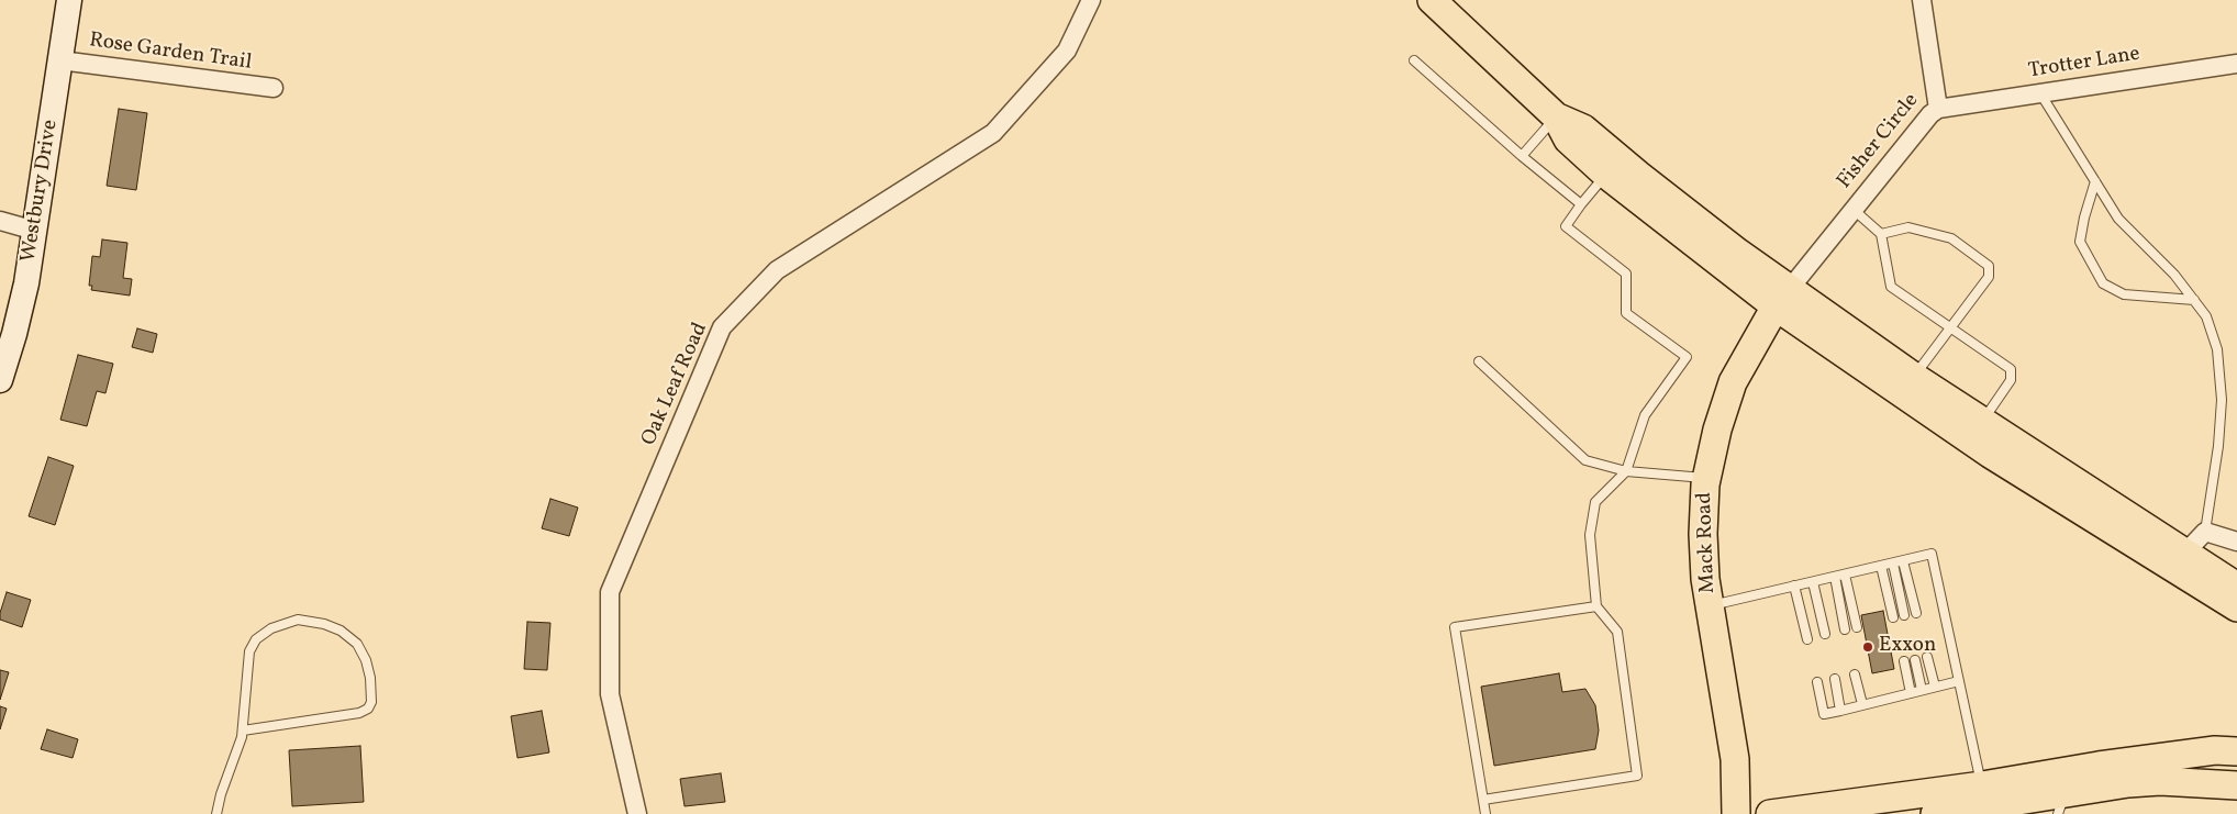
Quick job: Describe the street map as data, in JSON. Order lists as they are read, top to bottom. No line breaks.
{"streets":{"main road":["Mack Road"],"street":["Rose Garden Trail","Trotter Lane","Fisher Circle","Westbury Drive","Oak Leaf Road"]},"crossings":[["Rose Garden Trail","Westbury Drive"],["Trotter Lane","Fisher Circle"],["Fisher Circle","Mack Road"]],"places":["Exxon"]}
